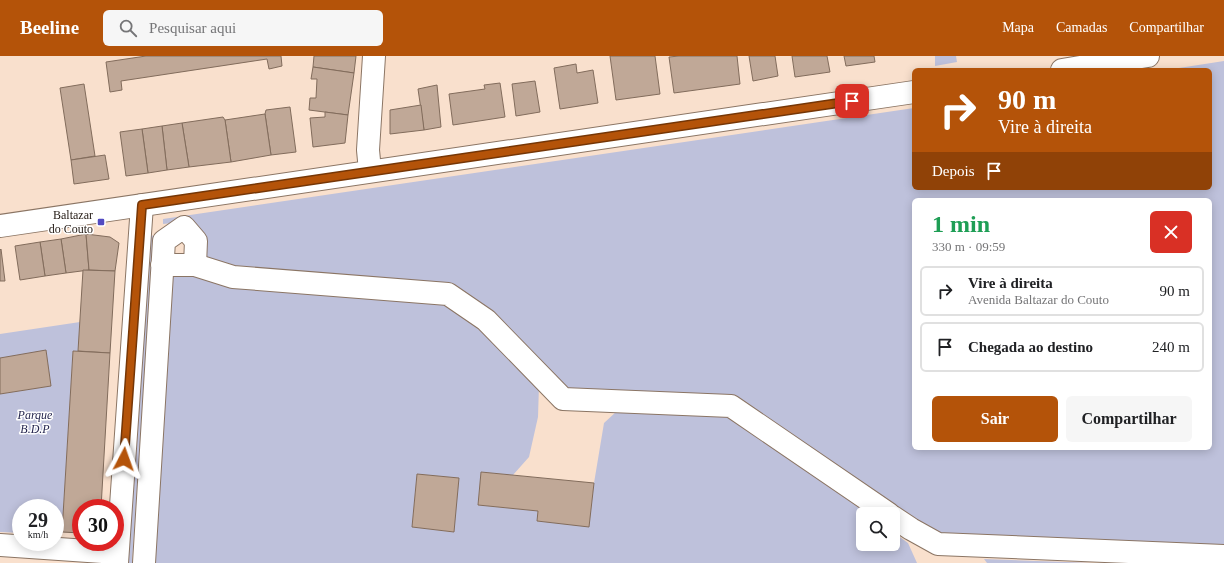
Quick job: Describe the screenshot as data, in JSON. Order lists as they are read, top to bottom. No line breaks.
{"parks":["Parque B.D.P"],"places":{"transit":["Baltazar do Couto"]},"page":{"header":"Beeline","search":"Pesquisar aqui","nav":["Mapa","Camadas","Compartilhar"],"turn":["90 m","Vire à direita"],"then":"Depois","heading":["1 min","330 m · 09:59"],"list":[{"name":"Vire à direita","note":"Avenida Baltazar do Couto","value":"90 m"},{"name":"Chegada ao destino","value":"240 m"}],"buttons":["Sair","Compartilhar"],"speed":"29 km/h","limit":"30"}}
